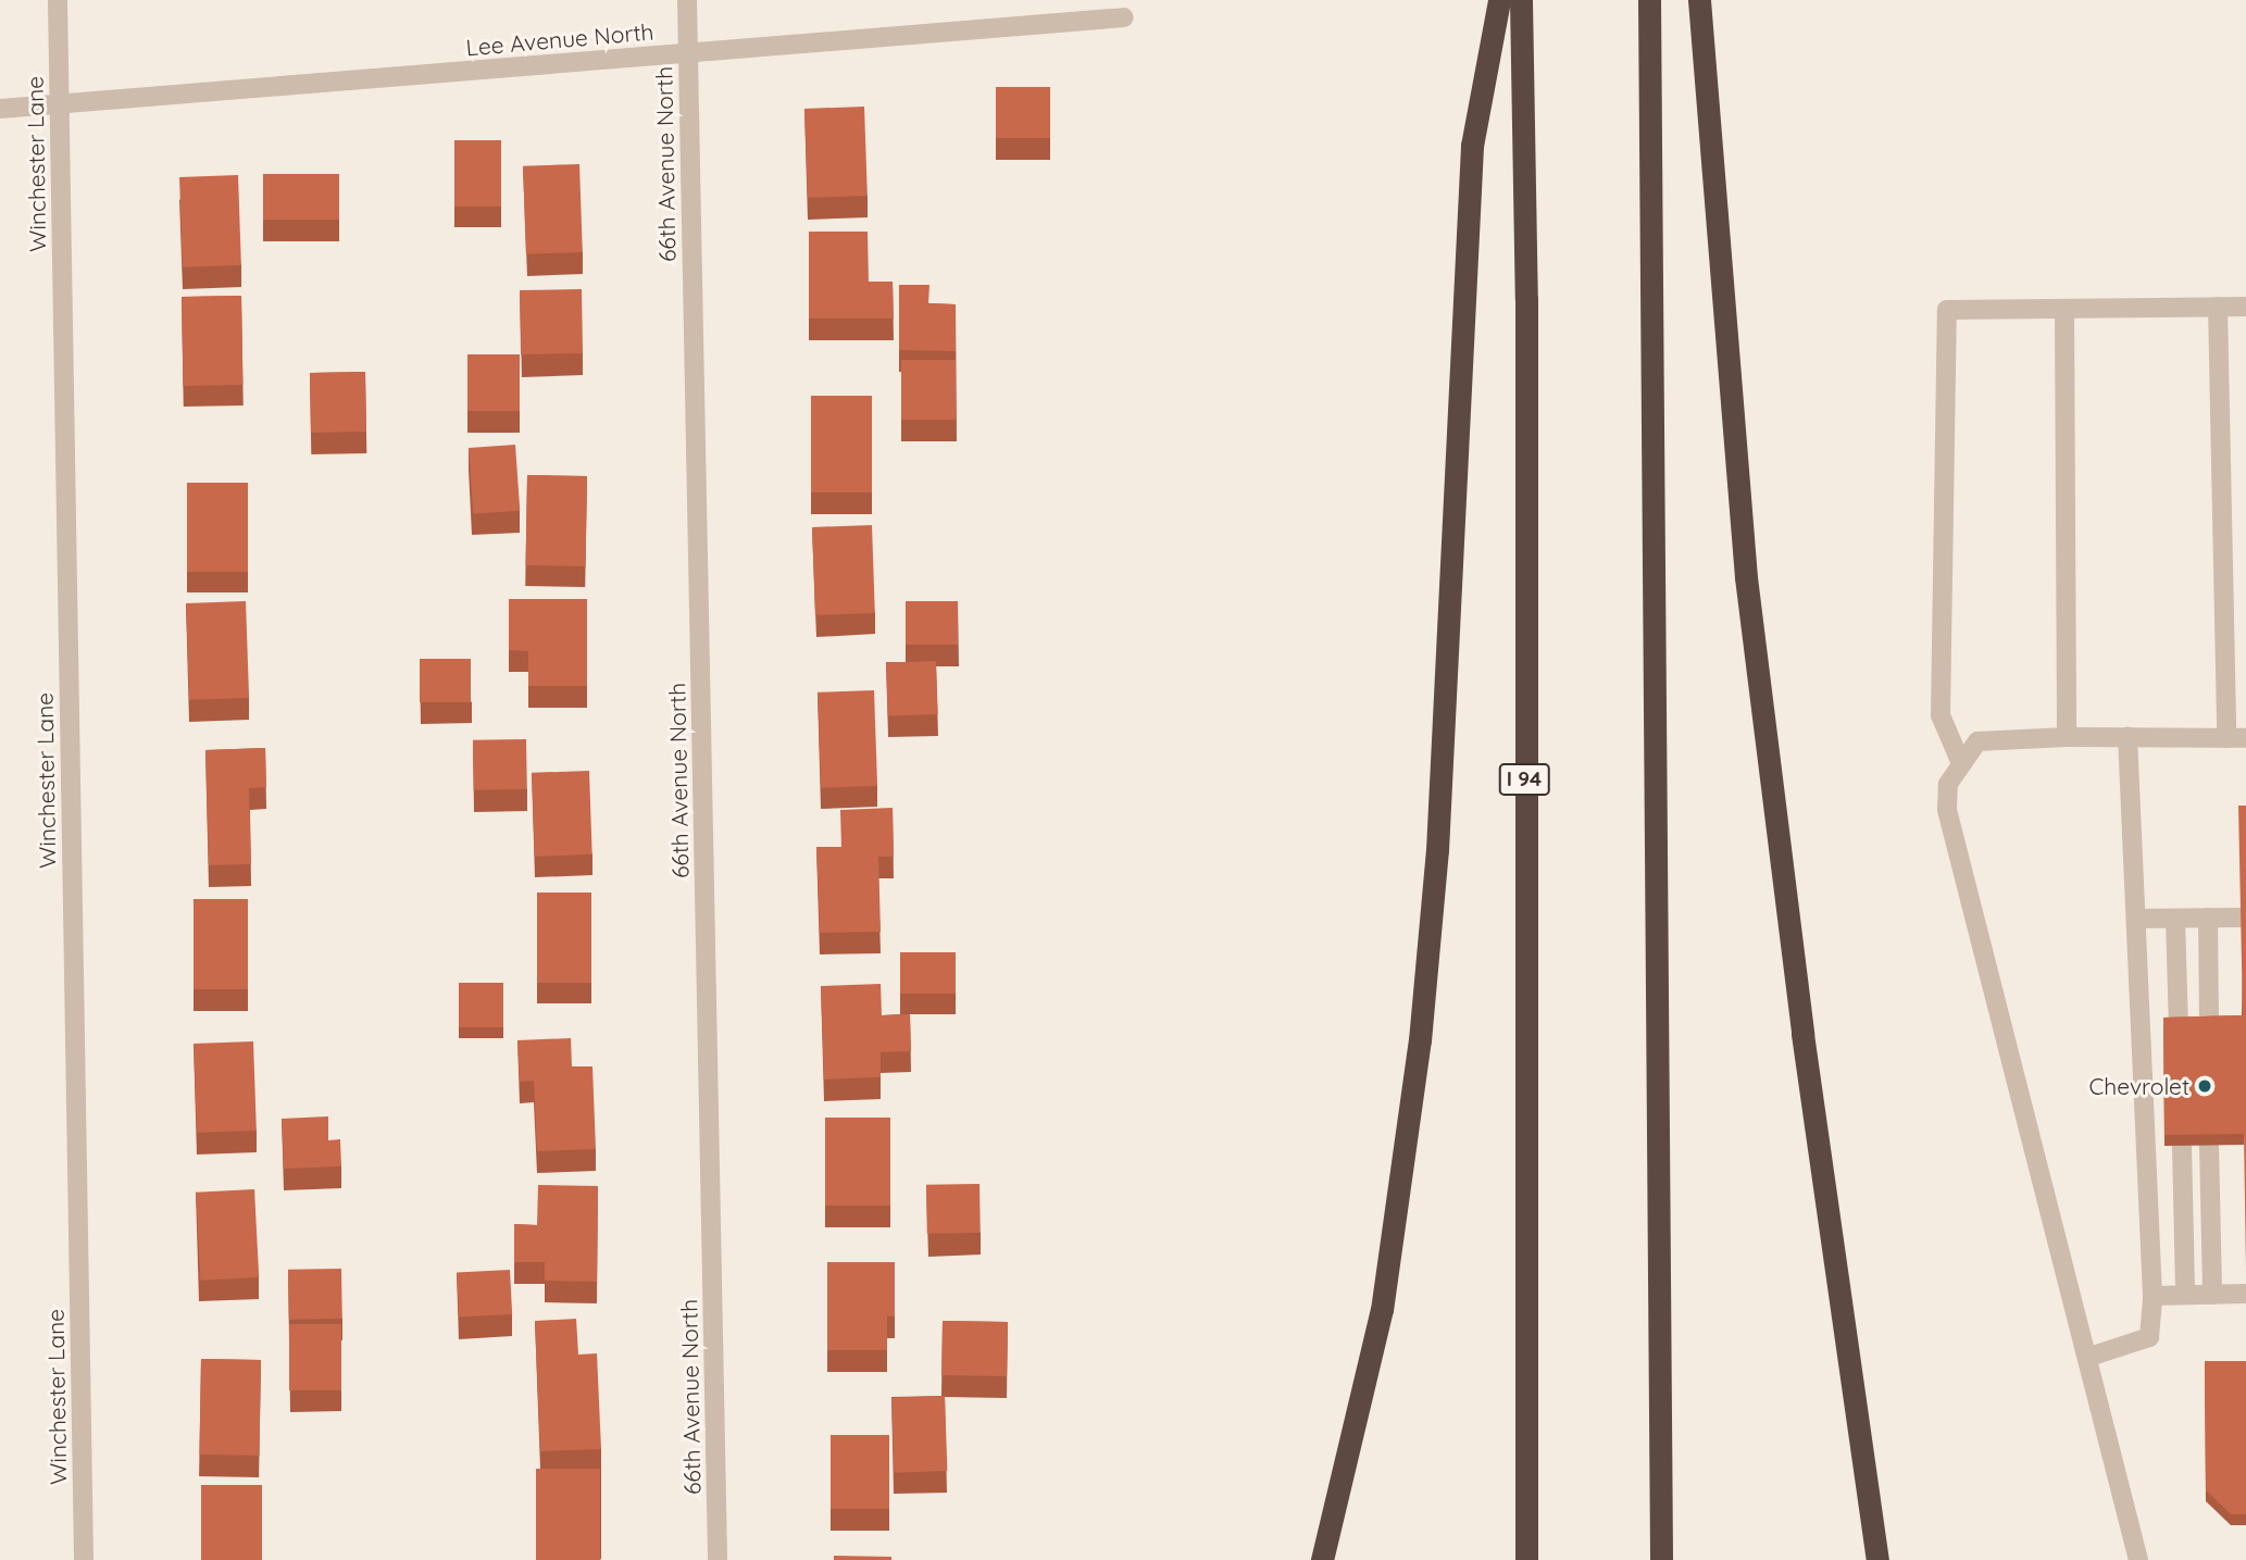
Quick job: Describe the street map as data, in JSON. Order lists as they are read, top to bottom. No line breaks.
{"streets":{"highway":["I 94"],"street":["Lee Avenue North","Winchester Lane","66th Avenue North"]},"crossings":[["Lee Avenue North","Winchester Lane"],["Lee Avenue North","66th Avenue North"]],"places":["Chevrolet"]}
